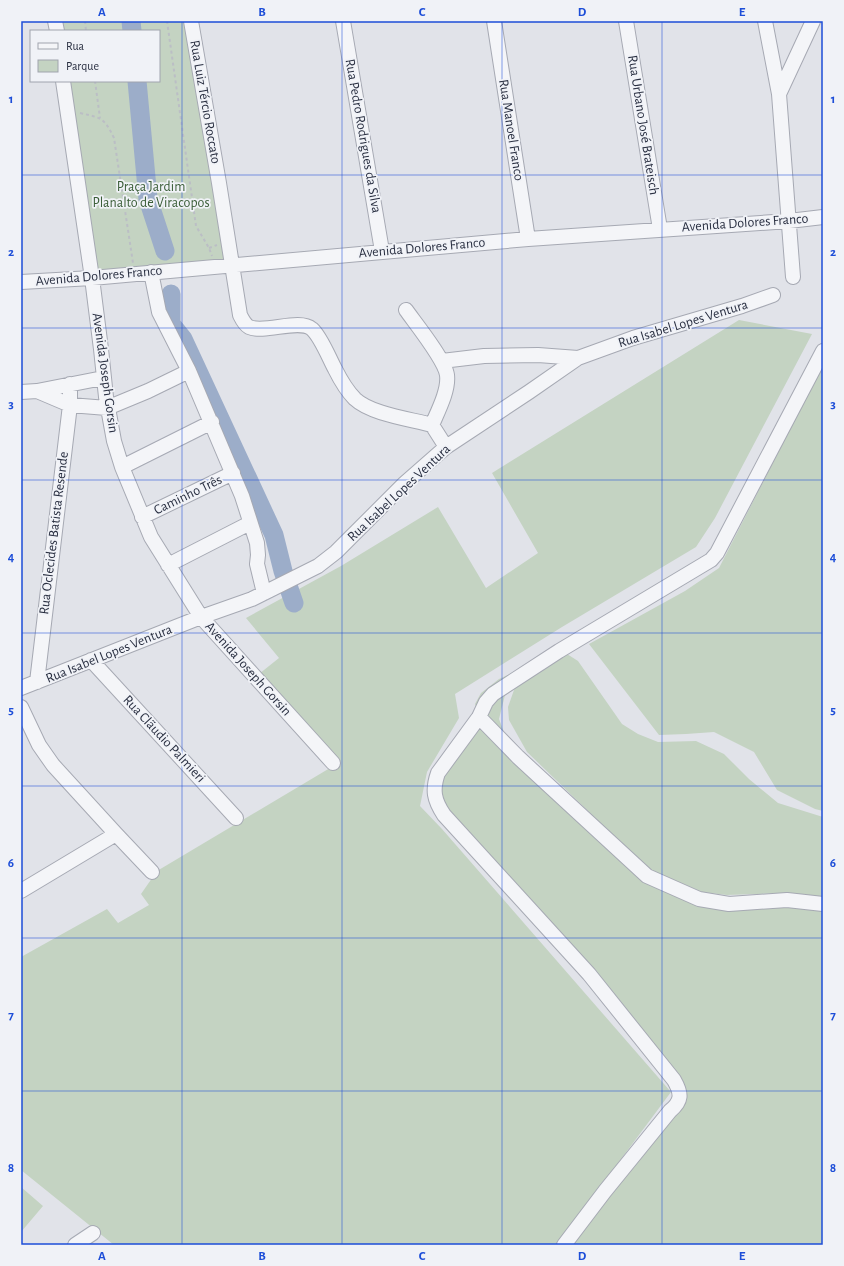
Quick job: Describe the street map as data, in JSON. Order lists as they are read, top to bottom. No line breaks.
{"streets":{"street":["Rua Luiz Tércio Roccato","Rua Urbano José Brateisch","Rua Manoel Franco","Rua Pedro Rodrigues da Silva","Avenida Dolores Franco","Rua Isabel Lopes Ventura","Avenida Joseph Gorsin","Caminho Três","Rua Oclecides Batista Resende","Rua Clãudio Palmieri"]},"crossings":[["Rua Luiz Tércio Roccato","Avenida Dolores Franco"],["Rua Urbano José Brateisch","Avenida Dolores Franco"],["Rua Manoel Franco","Avenida Dolores Franco"],["Rua Pedro Rodrigues da Silva","Avenida Dolores Franco"],["Avenida Dolores Franco","Avenida Joseph Gorsin"],["Rua Isabel Lopes Ventura","Avenida Joseph Gorsin"],["Rua Isabel Lopes Ventura","Rua Oclecides Batista Resende"],["Rua Isabel Lopes Ventura","Rua Clãudio Palmieri"],["Avenida Joseph Gorsin","Caminho Três"]],"parks":["Praça Jardim Planalto de Viracopos"],"legend":["Rua","Parque"],"grid":{"columns":["A","B","C","D","E"],"rows":["1","2","3","4","5","6","7","8"]}}
